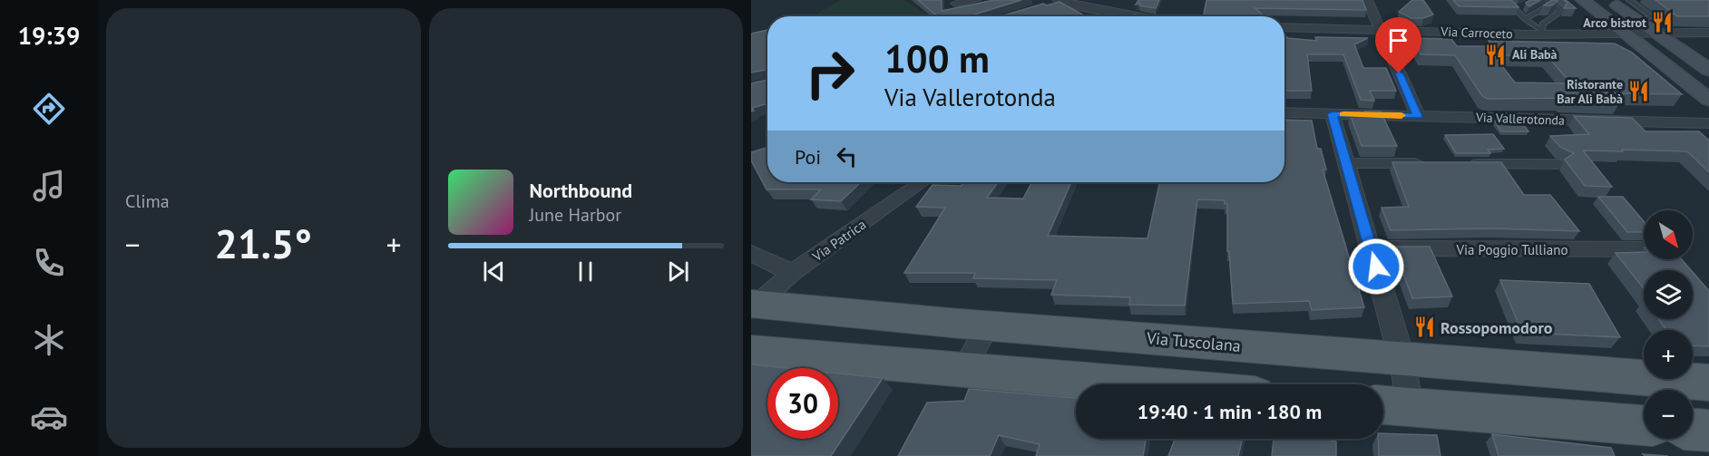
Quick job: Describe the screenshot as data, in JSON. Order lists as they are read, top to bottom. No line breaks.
{"streets":{"main road":["Via Tuscolana"],"street":["Via Carroceto","Via Vallerotonda","Via Patrica","Via Poggio Tulliano"]},"crossings":[["Via Patrica","Via Tuscolana"]],"places":{"restaurant":["Arco bistrot","Ali Babà","Ristorante Bar Alì Babà","Rossopomodoro"]},"north":"bottom right","page":{"tabs":"19:39","tile":"Clima","turn":["100 m","Via Vallerotonda"],"then":"Poi","song":["Northbound","June Harbor"],"map_buttons":["+","−"],"heat":["−","21.5°","+"],"limit":"30","trip":"19:40 · 1 min · 180 m"}}
